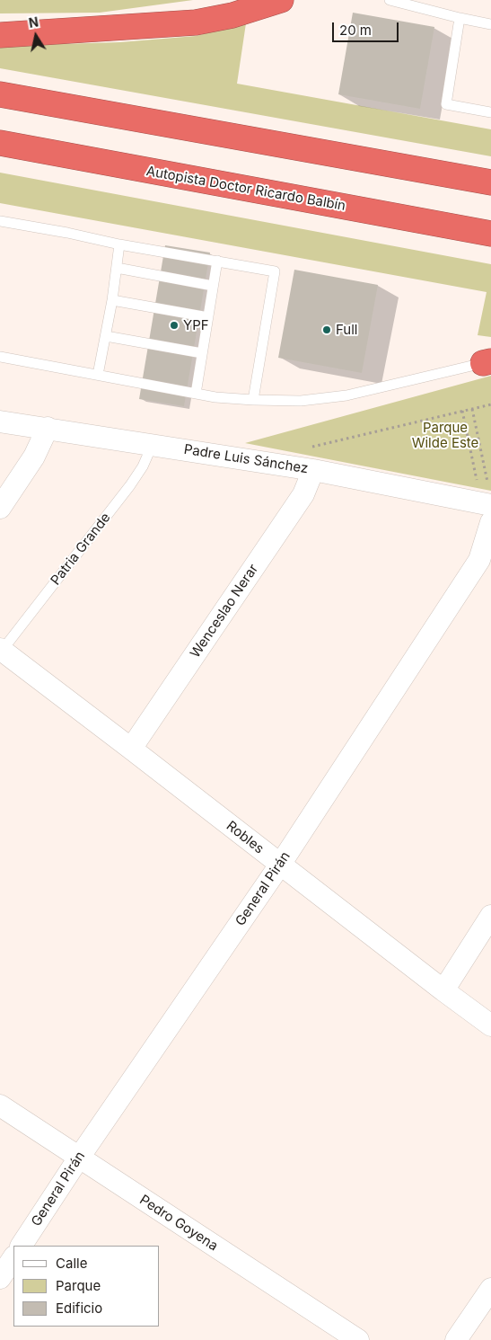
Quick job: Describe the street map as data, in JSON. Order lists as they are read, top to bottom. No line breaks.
{"streets":{"highway":["Autopista Doctor Ricardo Balbín"],"street":["Padre Luis Sánchez","Wenceslao Nerar","Robles","General Pirán","Pedro Goyena"],"lane":["Patria Grande"]},"crossings":[["Padre Luis Sánchez","Patria Grande"],["Padre Luis Sánchez","Wenceslao Nerar"],["Patria Grande","Robles"],["Wenceslao Nerar","Robles"],["Robles","General Pirán"],["General Pirán","Pedro Goyena"]],"parks":["Parque Wilde Este"],"places":["YPF","Full"],"legend":["Calle","Parque","Edificio"],"scale_bar":"20 m","north":"top"}
